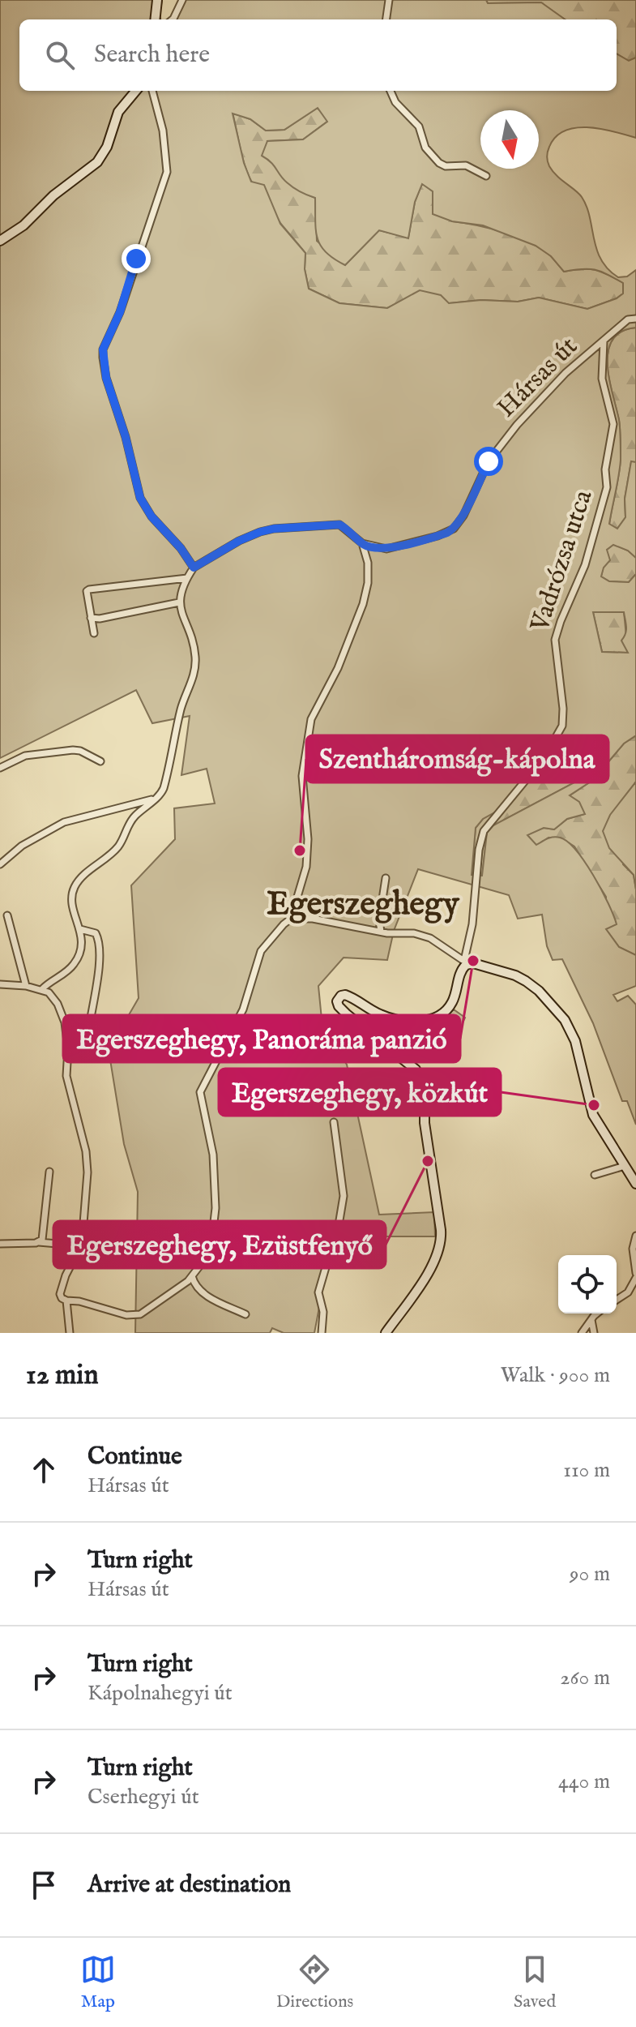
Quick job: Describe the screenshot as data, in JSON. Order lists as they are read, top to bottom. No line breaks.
{"streets":{"street":["Hársas út","Vadrózsa utca"]},"crossings":[["Hársas út","Vadrózsa utca"]],"districts":["Egerszeghegy"],"places":["Szentháromság-kápolna","Egerszeghegy, Panoráma panzió","Egerszeghegy, közkút","Egerszeghegy, Ezüstfenyő"],"north":"bottom","page":{"search":"Search here","heading":["12 min","Walk · 900 m"],"list":[["Continue","Hársas út","110 m"],["Turn right","Hársas út","90 m"],["Turn right","Kápolnahegyi út","260 m"],["Turn right","Cserhegyi út","440 m"],"Arrive at destination"],"nav":["Map","Directions","Saved"]}}
